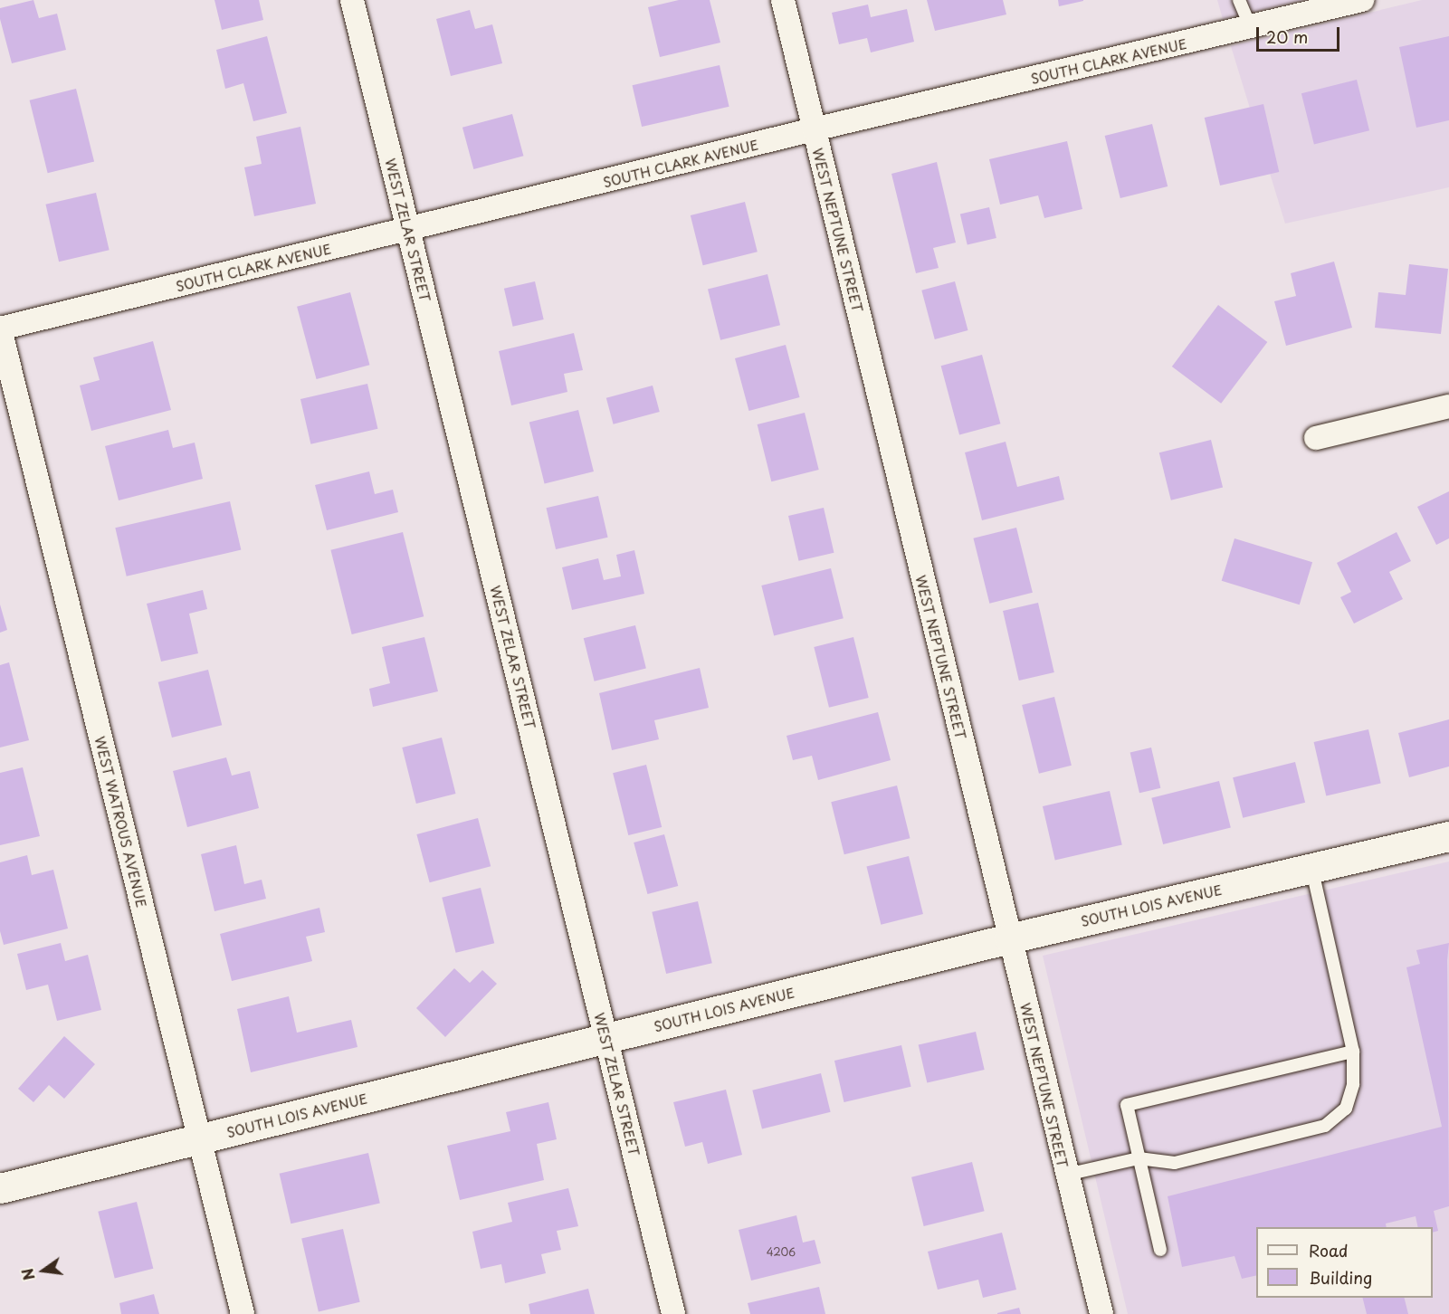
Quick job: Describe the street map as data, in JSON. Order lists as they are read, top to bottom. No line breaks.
{"streets":{"street":["SOUTH CLARK AVENUE","WEST ZELAR STREET","WEST NEPTUNE STREET","WEST WATROUS AVENUE","SOUTH LOIS AVENUE"]},"crossings":[["SOUTH CLARK AVENUE","WEST ZELAR STREET"],["SOUTH CLARK AVENUE","WEST NEPTUNE STREET"],["SOUTH CLARK AVENUE","WEST WATROUS AVENUE"],["WEST ZELAR STREET","SOUTH LOIS AVENUE"],["WEST NEPTUNE STREET","SOUTH LOIS AVENUE"],["WEST WATROUS AVENUE","SOUTH LOIS AVENUE"]],"house_numbers":["4206"],"legend":["Road","Building"],"scale_bar":"20 m","north":"left"}
